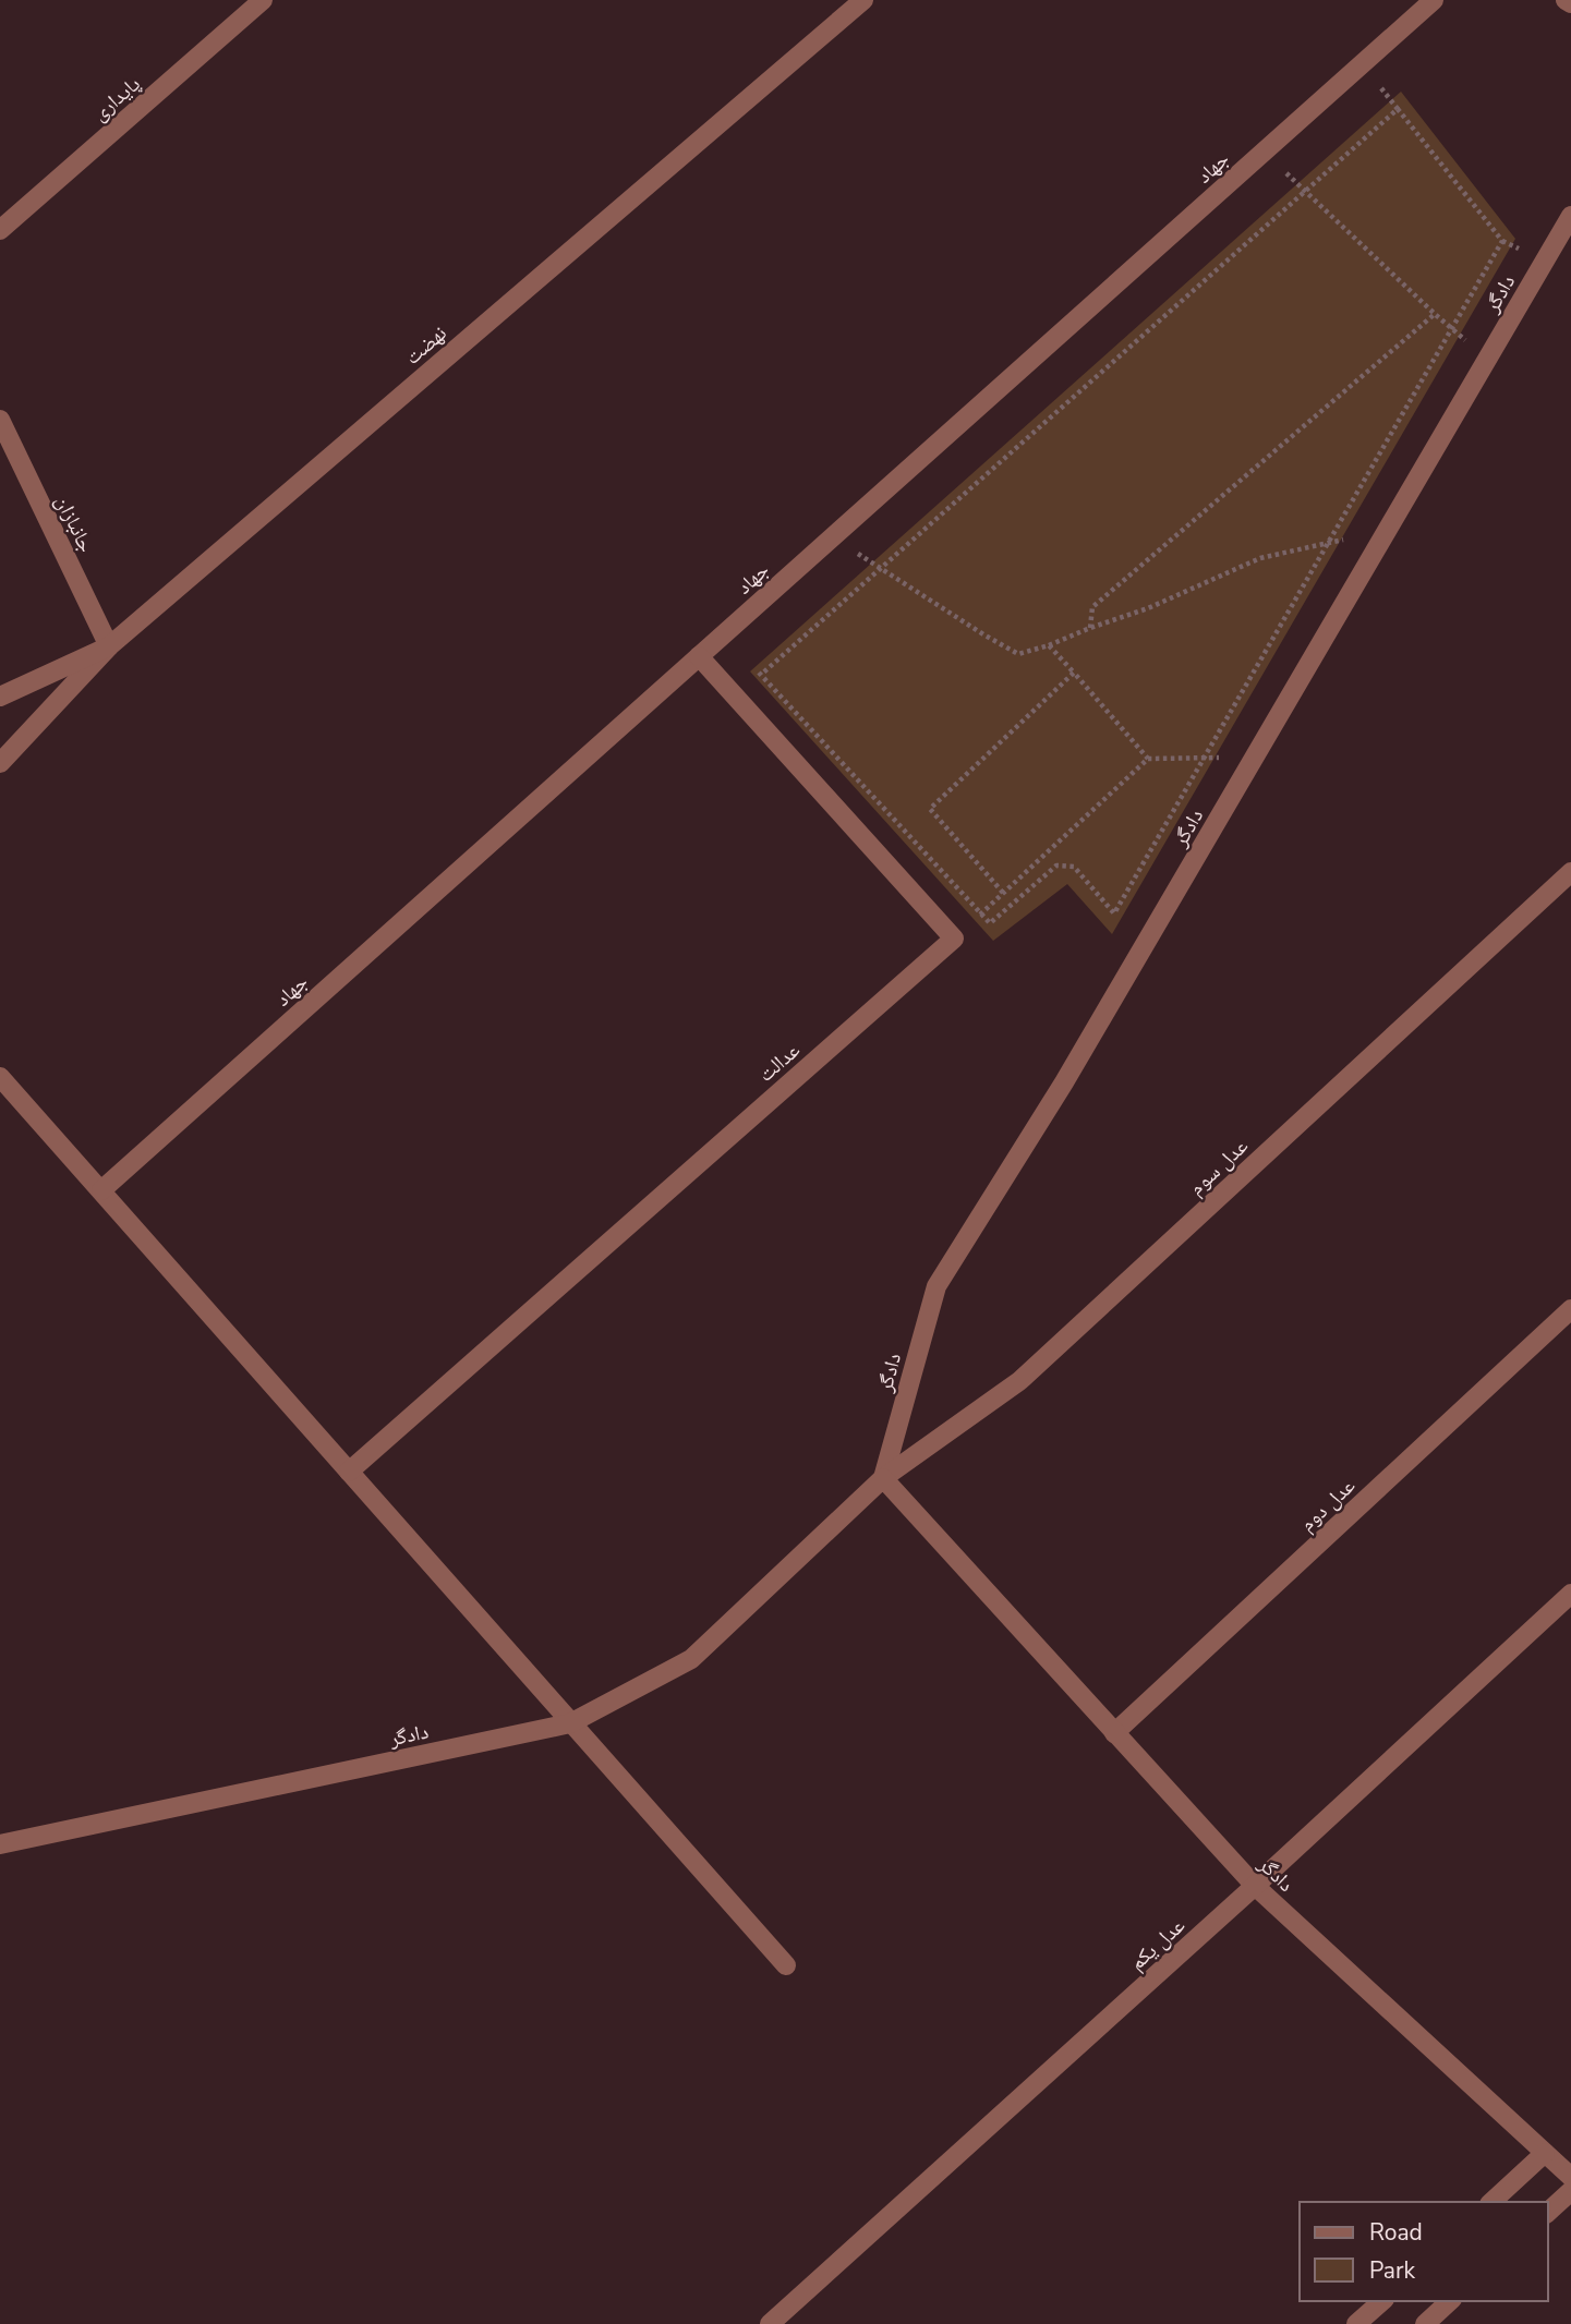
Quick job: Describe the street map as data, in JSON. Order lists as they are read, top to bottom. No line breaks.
{"streets":{"street":["پایداری","جهاد","دادگر","نهضت","جانبازان","عدالت","عدل سوم","عدل دوم","عدل یکم"]},"crossings":[["دادگر","عدل سوم"],["دادگر","عدل دوم"],["دادگر","عدل یکم"],["نهضت","جانبازان"]],"legend":["Road","Park"]}
